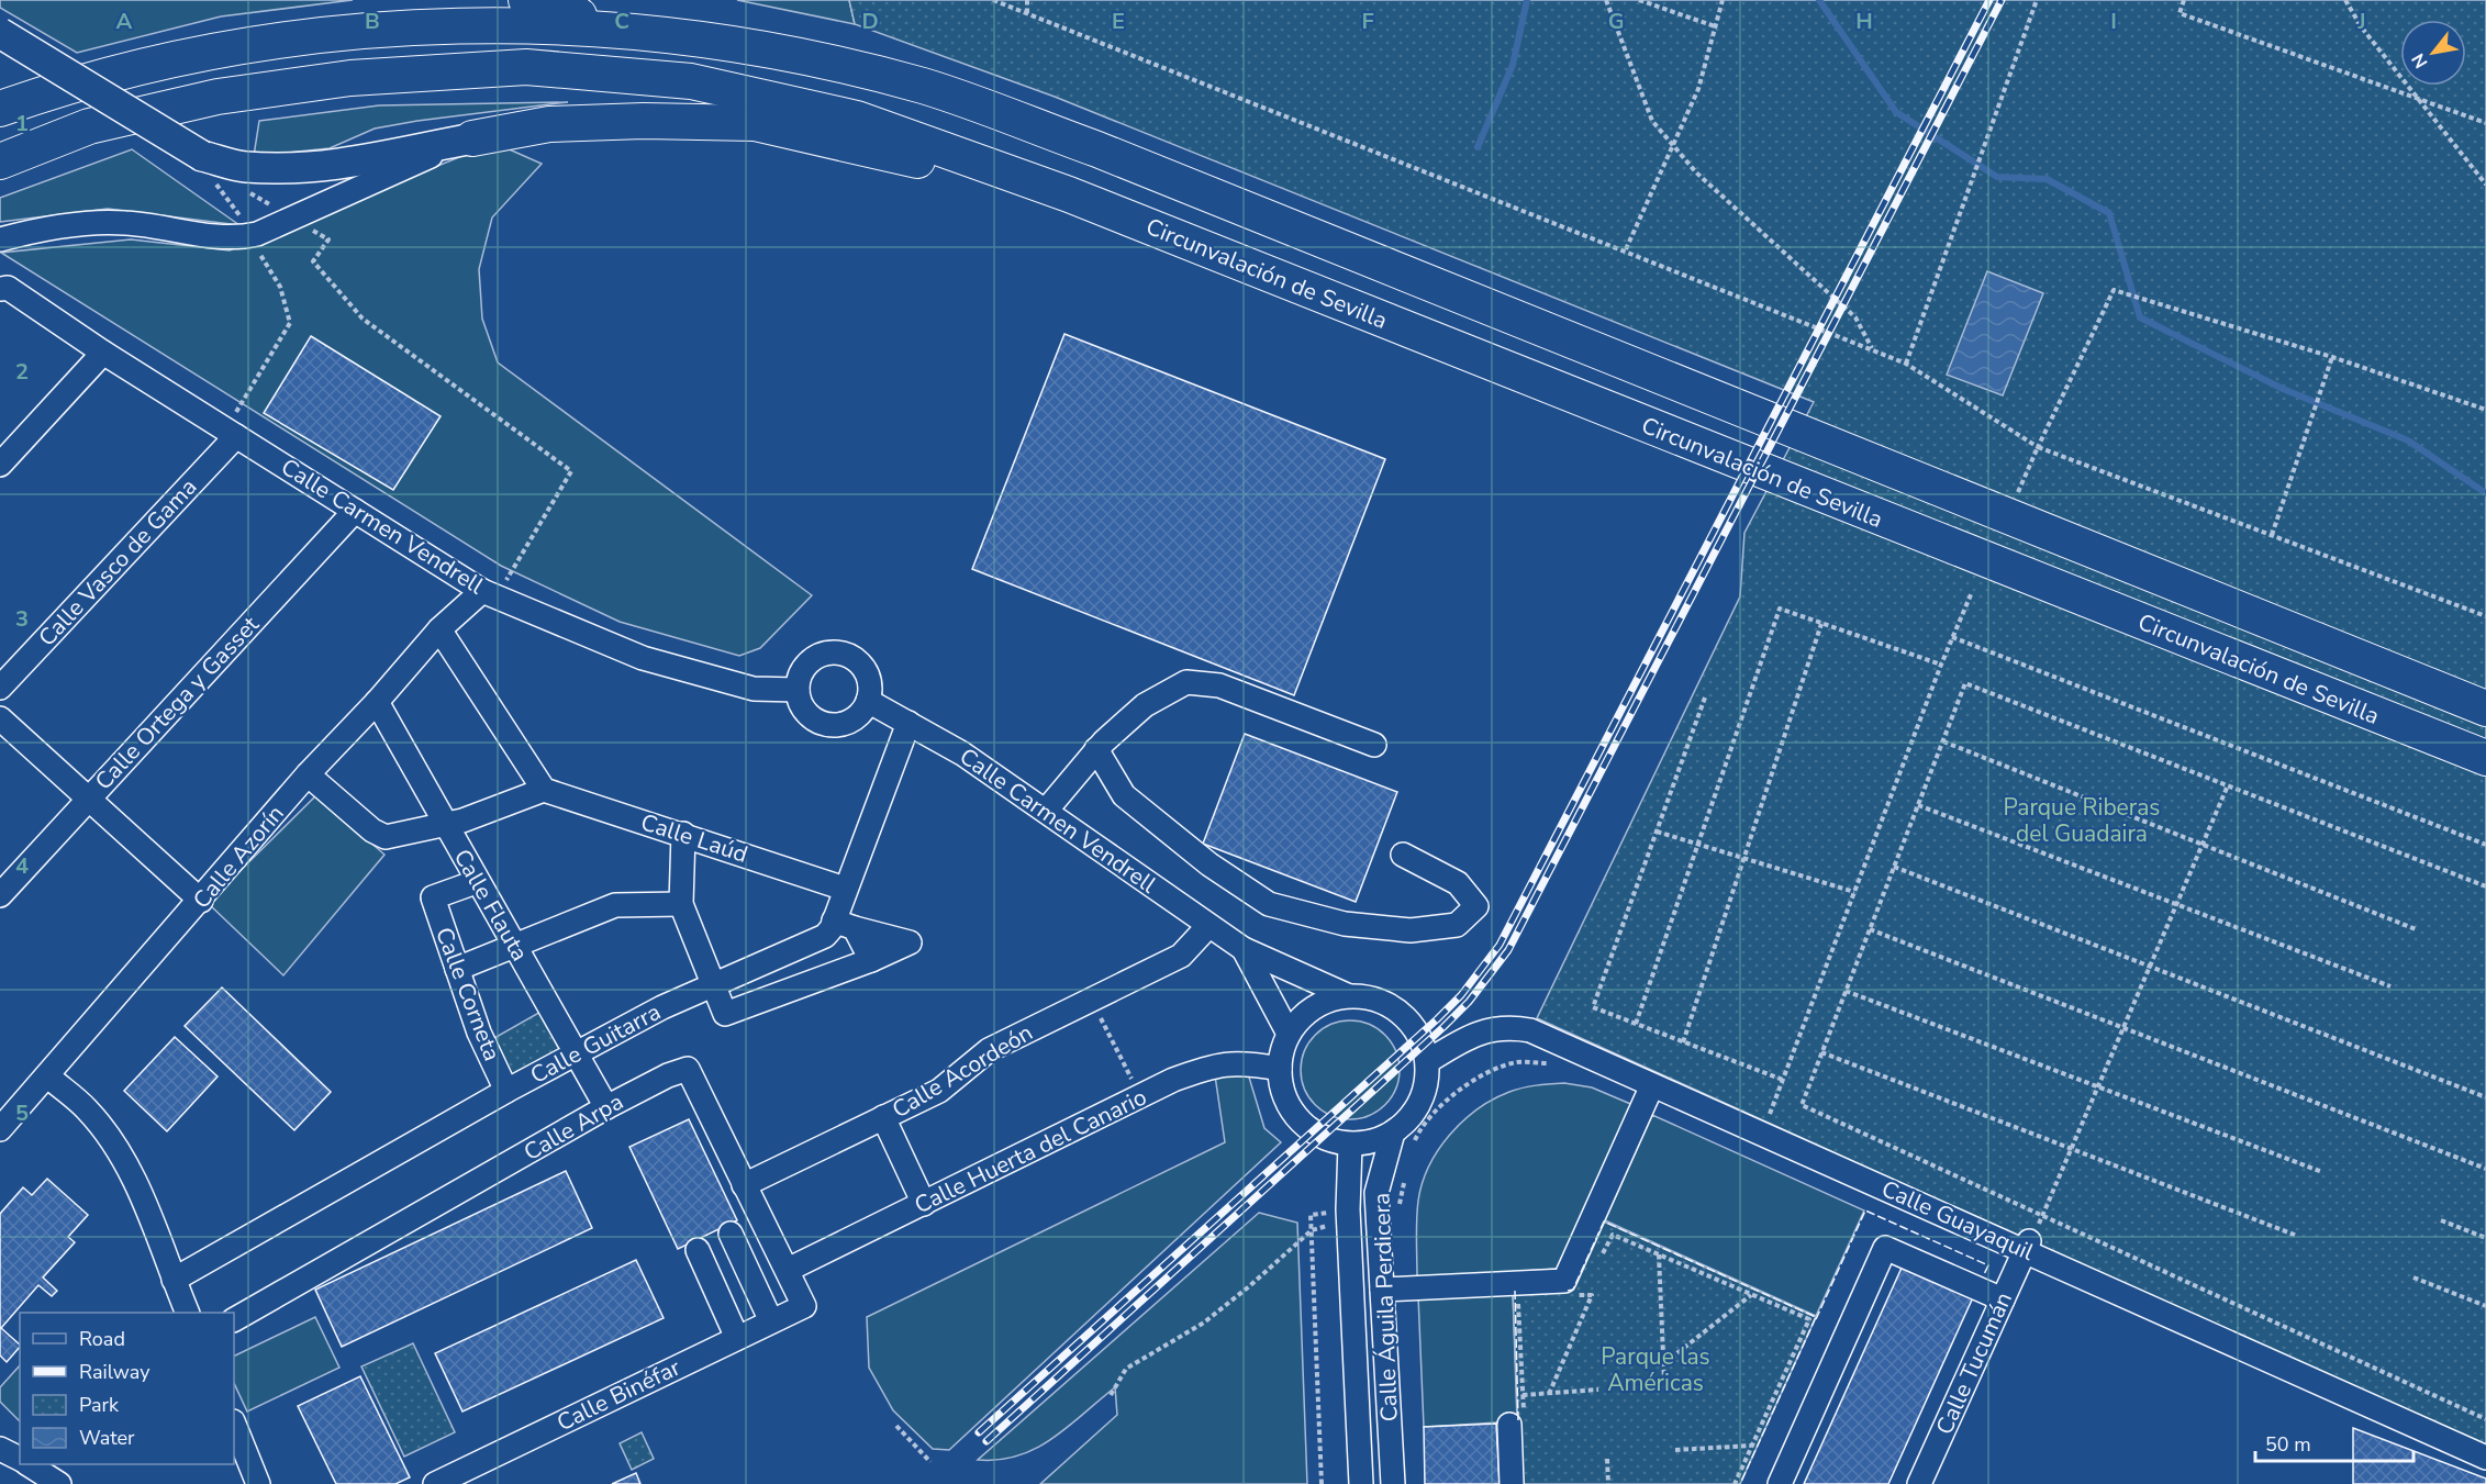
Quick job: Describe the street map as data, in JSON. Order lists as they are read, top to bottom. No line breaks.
{"streets":{"highway":["Circunvalación de Sevilla"],"street":["Calle Carmen Vendrell","Calle Vasco de Gama","Calle Ortega y Gasset","Calle Laúd","Calle Azorín","Calle Flauta","Calle Corneta","Calle Guitarra","Calle Acordeón","Calle Arpa","Calle Huerta del Canario","Calle Guayaquil","Calle Águila Perdicera","Calle Tucumán","Calle Binéfar"]},"crossings":[["Calle Carmen Vendrell","Calle Vasco de Gama"],["Calle Carmen Vendrell","Calle Ortega y Gasset"],["Calle Carmen Vendrell","Calle Azorín"],["Calle Carmen Vendrell","Calle Guitarra"],["Calle Carmen Vendrell","Calle Acordeón"],["Calle Carmen Vendrell","Calle Huerta del Canario"],["Calle Carmen Vendrell","Calle Guayaquil"],["Calle Carmen Vendrell","Calle Águila Perdicera"],["Calle Laúd","Calle Guitarra"],["Calle Azorín","Calle Flauta"],["Calle Flauta","Calle Corneta"],["Calle Flauta","Calle Guitarra"],["Calle Flauta","Calle Arpa"],["Calle Corneta","Calle Guitarra"],["Calle Acordeón","Calle Arpa"],["Calle Arpa","Calle Huerta del Canario"],["Calle Arpa","Calle Binéfar"],["Calle Huerta del Canario","Calle Guayaquil"],["Calle Huerta del Canario","Calle Águila Perdicera"],["Calle Guayaquil","Calle Águila Perdicera"],["Calle Guayaquil","Calle Tucumán"]],"parks":["Parque Riberas del Guadaira","Parque las Américas"],"legend":["Road","Railway","Park","Water"],"scale_bar":"50 m","north":"bottom left","grid":{"columns":["A","B","C","D","E","F","G","H","I","J"],"rows":["1","2","3","4","5"]}}
